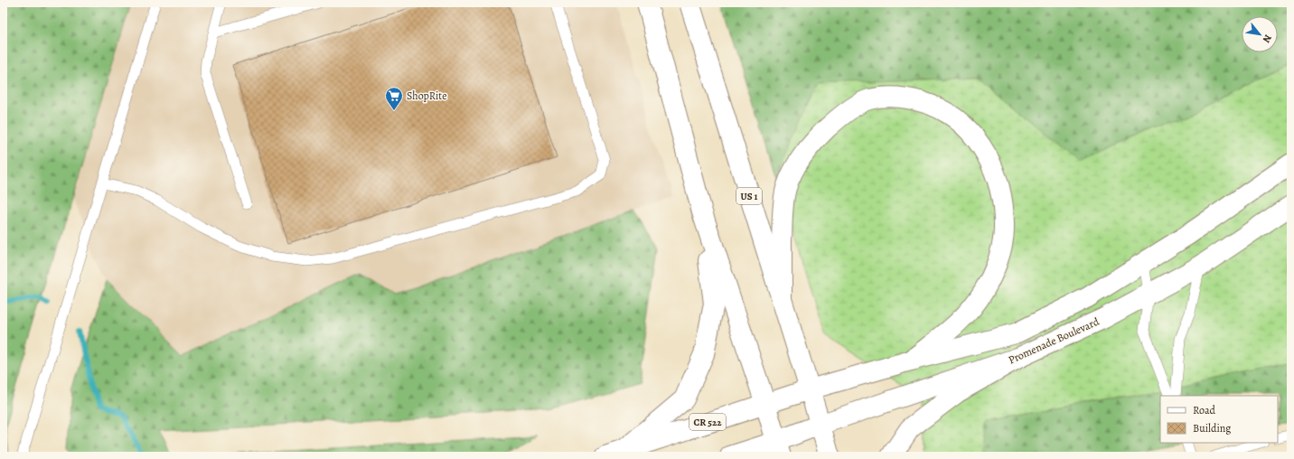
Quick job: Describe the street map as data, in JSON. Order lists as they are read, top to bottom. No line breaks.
{"streets":{"main road":["US 1","Promenade Boulevard","CR 522"]},"crossings":[["US 1","Promenade Boulevard"],["US 1","CR 522"],["Promenade Boulevard","CR 522"]],"places":{"supermarket":["ShopRite"]},"legend":["Road","Building"],"north":"bottom right"}
